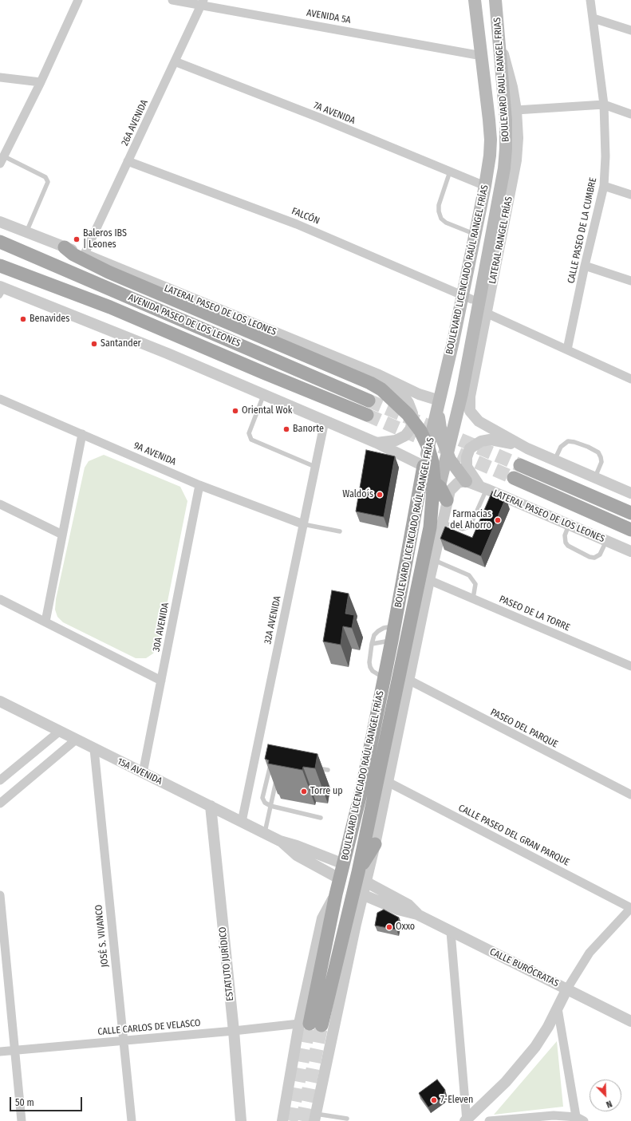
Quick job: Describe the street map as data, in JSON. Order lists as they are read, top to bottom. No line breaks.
{"streets":{"main road":["BOULEVARD RAUL RANGEL FRIAS","BOULEVARD LICENCIADO RAÚL RANGEL FRÍAS","AVENIDA PASEO DE LOS LEONES"],"street":["AVENIDA 5A","7A AVENIDA","26A AVENIDA","FALCÓN","CALLE PASEO DE LA CUMBRE","LATERAL RANGEL FRÍAS","LATERAL PASEO DE LOS LEONES","9A AVENIDA","PASEO DE LA TORRE","32A AVENIDA","30A AVENIDA","PASEO DEL PARQUE","15A AVENIDA","CALLE PASEO DEL GRAN PARQUE","JOSÉ S. VIVANCO","ESTATUTO JURÍDICO","CALLE BURÓCRATAS","CALLE CARLOS DE VELASCO"]},"crossings":[["AVENIDA 5A","26A AVENIDA"],["AVENIDA 5A","BOULEVARD LICENCIADO RAÚL RANGEL FRÍAS"],["BOULEVARD RAUL RANGEL FRIAS","LATERAL RANGEL FRÍAS"],["BOULEVARD RAUL RANGEL FRIAS","BOULEVARD LICENCIADO RAÚL RANGEL FRÍAS"],["7A AVENIDA","26A AVENIDA"],["7A AVENIDA","BOULEVARD LICENCIADO RAÚL RANGEL FRÍAS"],["26A AVENIDA","FALCÓN"],["26A AVENIDA","LATERAL PASEO DE LOS LEONES"],["FALCÓN","BOULEVARD LICENCIADO RAÚL RANGEL FRÍAS"],["BOULEVARD LICENCIADO RAÚL RANGEL FRÍAS","LATERAL PASEO DE LOS LEONES"],["BOULEVARD LICENCIADO RAÚL RANGEL FRÍAS","15A AVENIDA"],["BOULEVARD LICENCIADO RAÚL RANGEL FRÍAS","CALLE BURÓCRATAS"],["BOULEVARD LICENCIADO RAÚL RANGEL FRÍAS","CALLE CARLOS DE VELASCO"],["9A AVENIDA","32A AVENIDA"],["9A AVENIDA","30A AVENIDA"],["32A AVENIDA","15A AVENIDA"],["30A AVENIDA","15A AVENIDA"],["15A AVENIDA","JOSÉ S. VIVANCO"],["15A AVENIDA","ESTATUTO JURÍDICO"],["JOSÉ S. VIVANCO","CALLE CARLOS DE VELASCO"],["ESTATUTO JURÍDICO","CALLE CARLOS DE VELASCO"]],"places":["Baleros IBS | Leones","Benavides","Santander","Oriental Wok","Banorte","Waldo´s","Farmacias del Ahorro","Torre up","Oxxo","7-Eleven"],"scale_bar":"50 m","north":"bottom right"}
